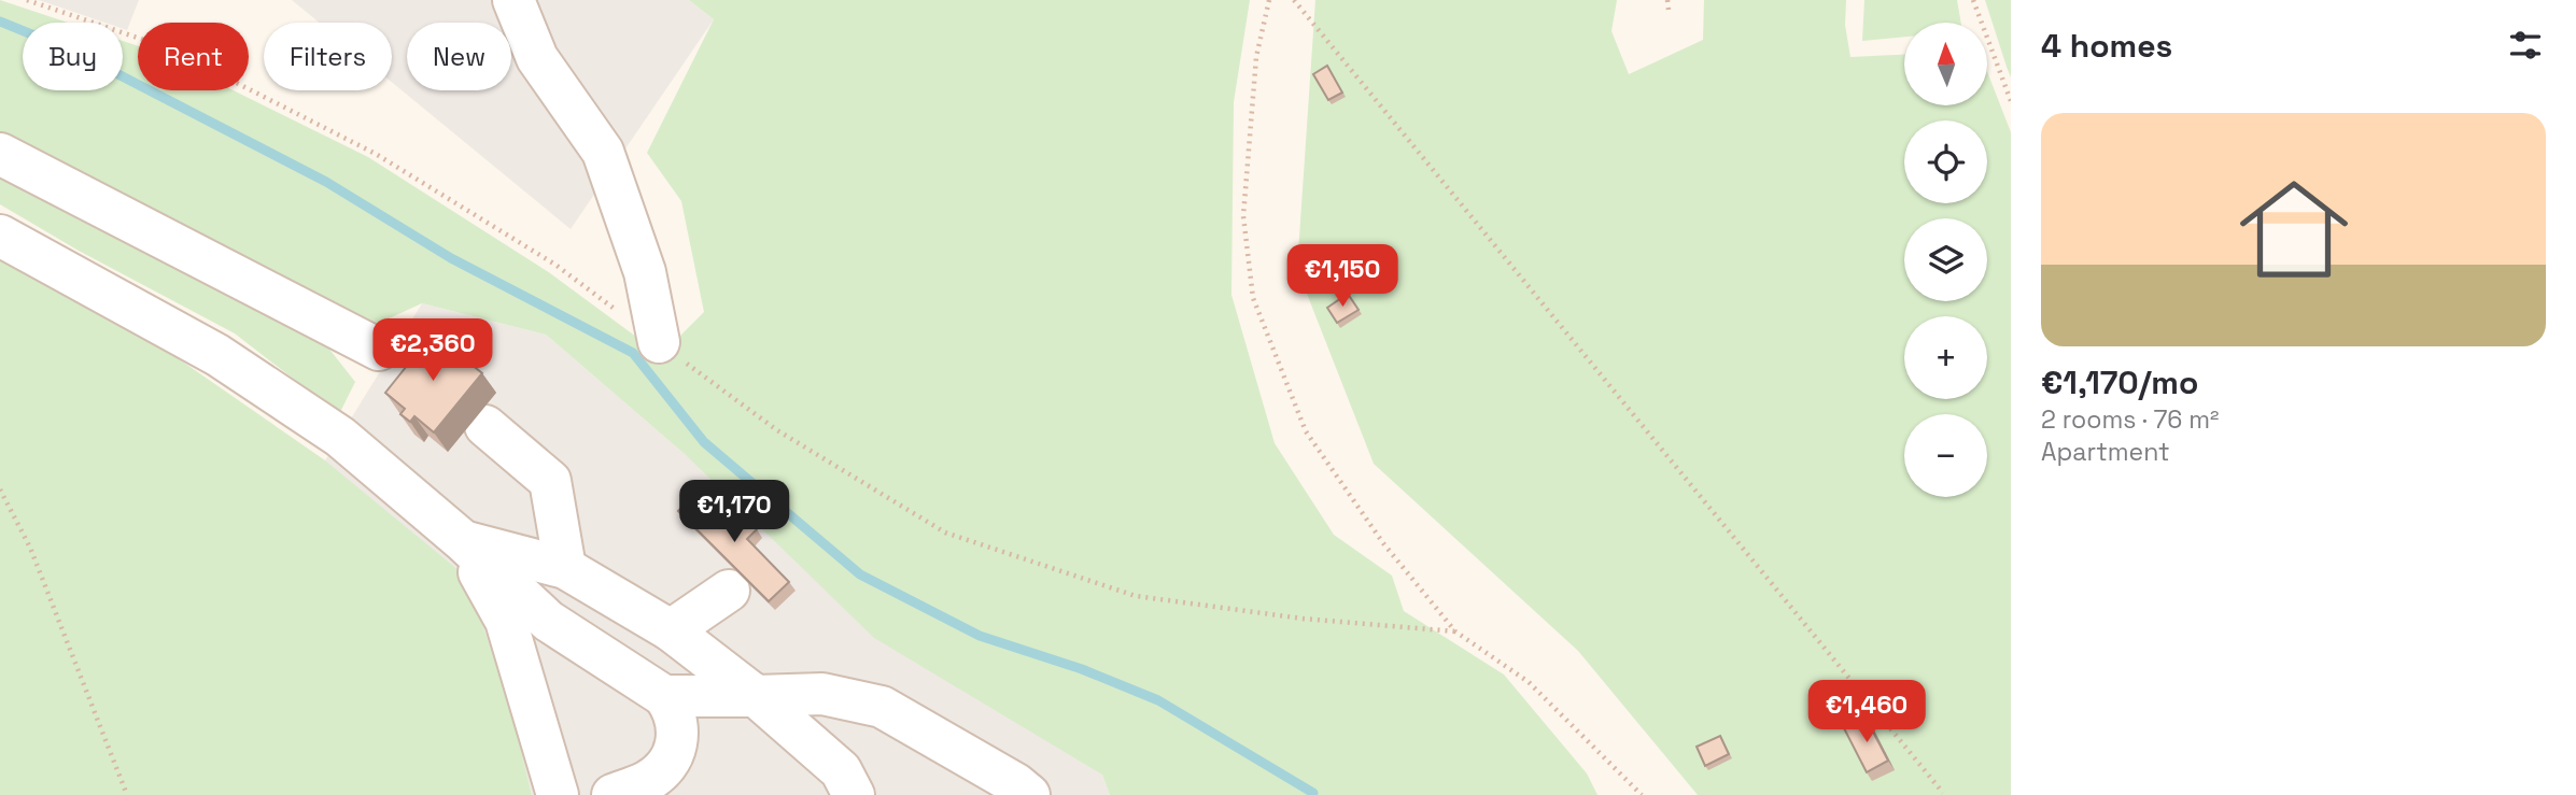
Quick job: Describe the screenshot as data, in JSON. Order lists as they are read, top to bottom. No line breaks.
{"north":"top","page":{"heading":"4 homes","map_buttons":["+","−"],"chip":["Buy","Rent","Filters","New"],"list":[{"name":"€1,170/mo","note":"2 rooms · 76 m² · Apartment"}],"price":["€1,150","€2,360","€1,170","€1,460"]}}
